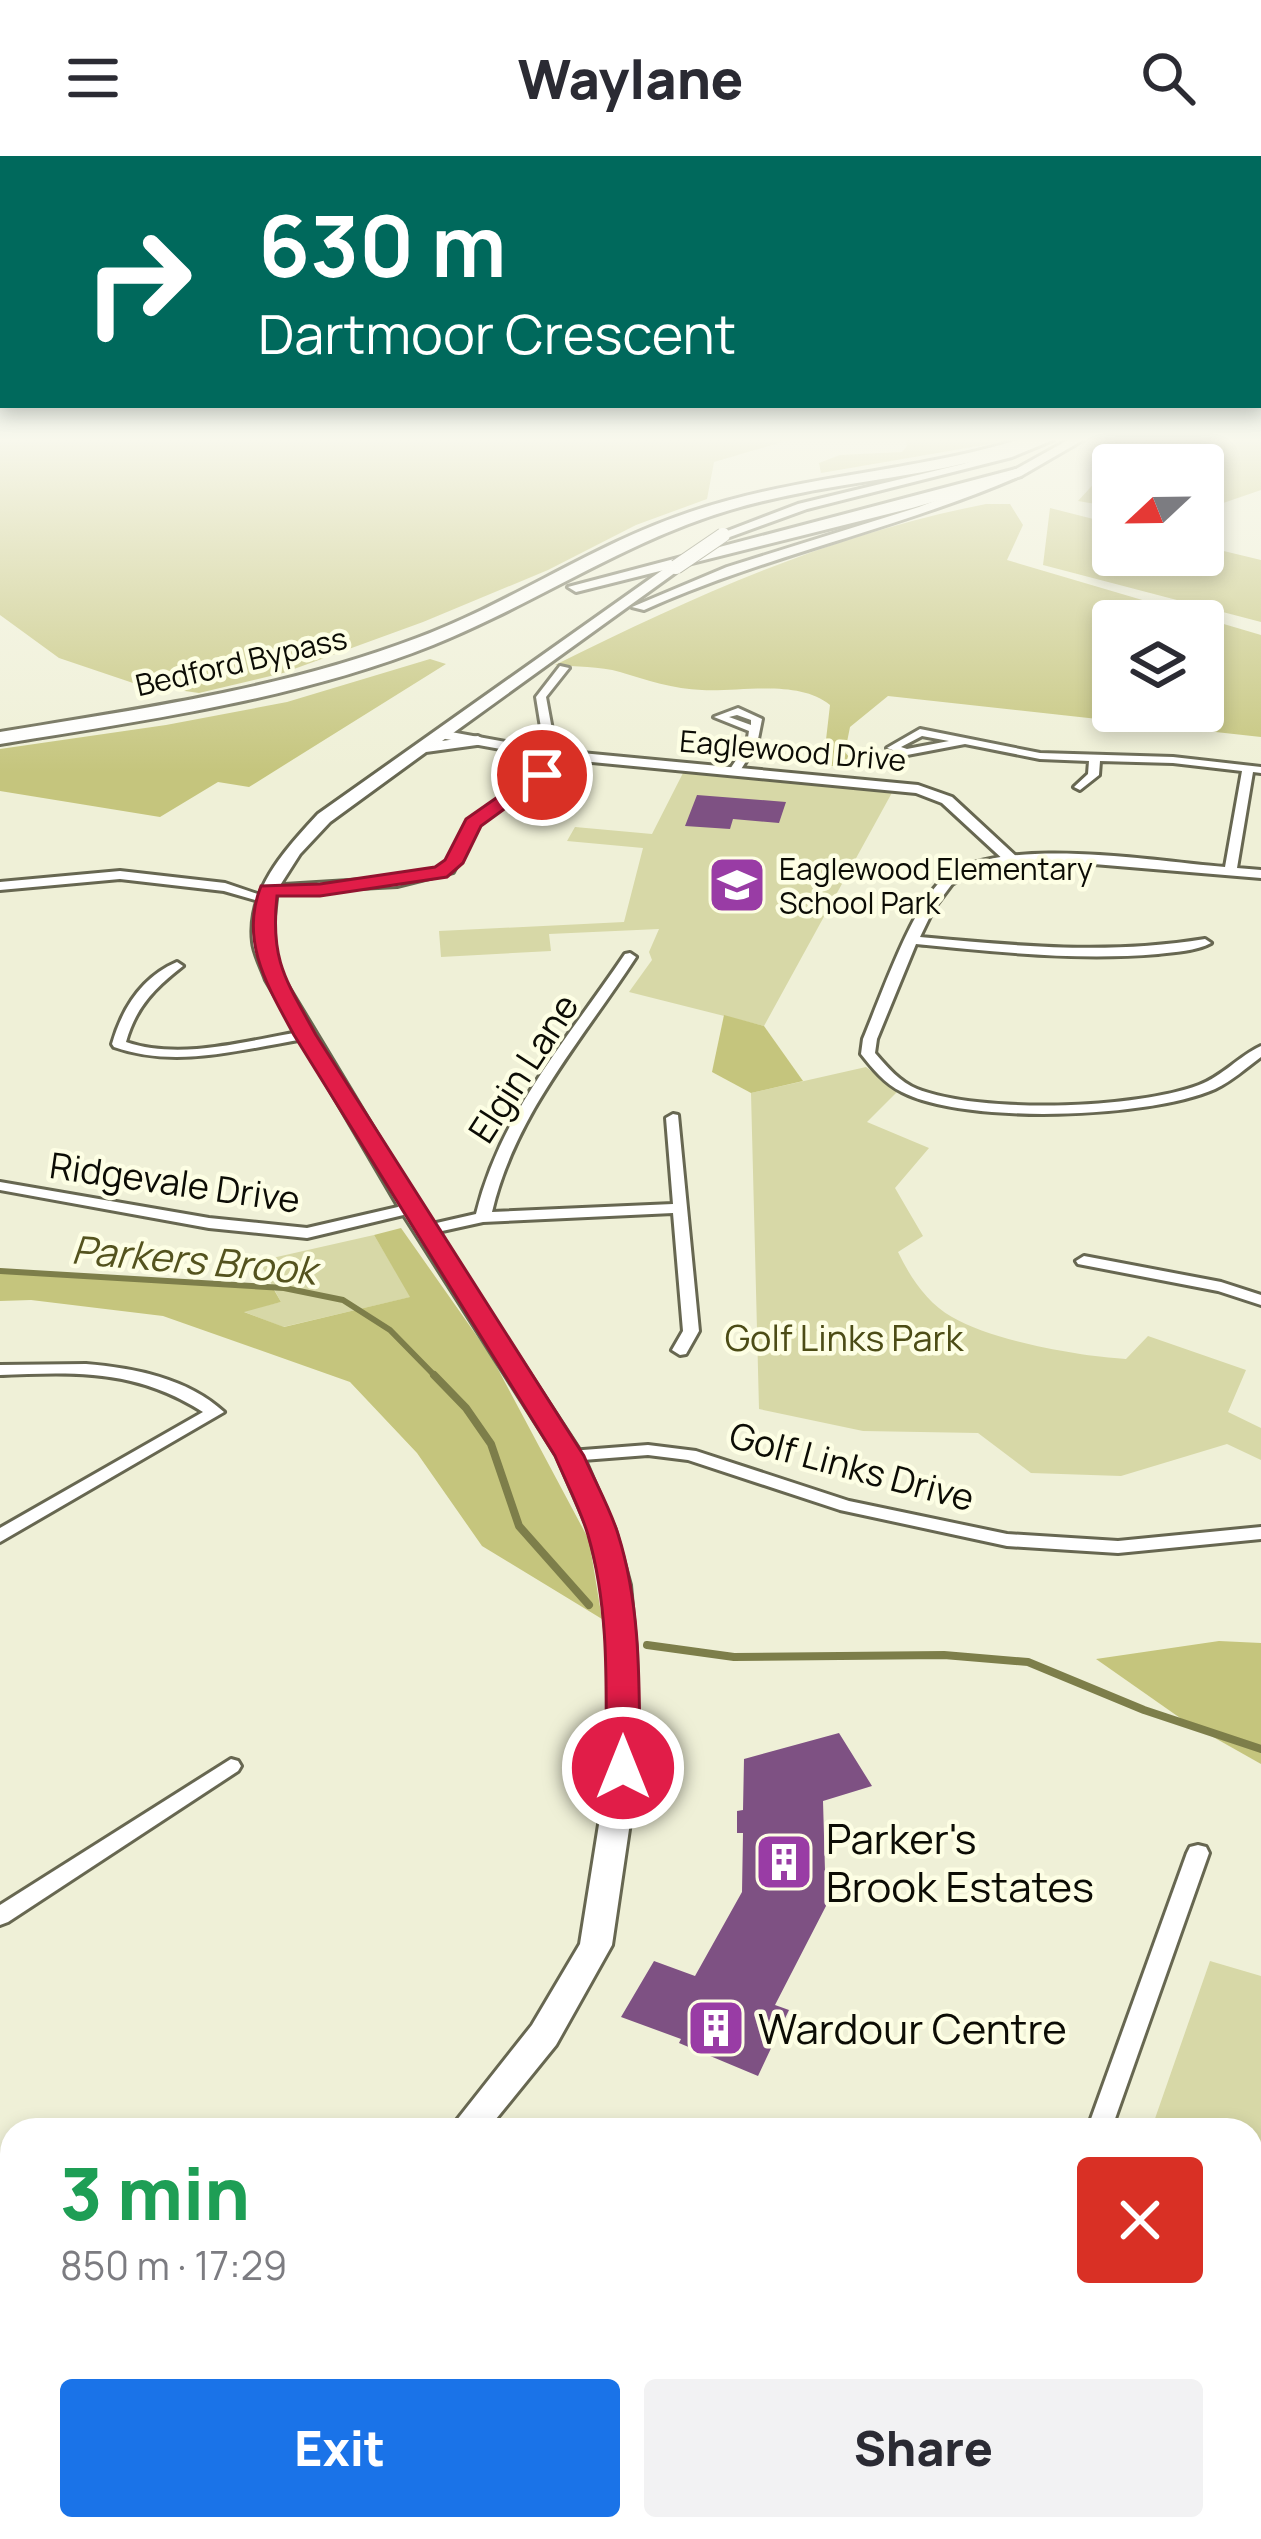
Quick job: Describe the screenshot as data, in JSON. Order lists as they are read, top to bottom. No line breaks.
{"streets":{"highway":["Bedford Bypass"],"street":["Eaglewood Drive","Elgin Lane","Ridgevale Drive","Golf Links Drive"]},"crossings":[["Elgin Lane","Ridgevale Drive"]],"water":["Parkers Brook"],"parks":["Golf Links Park"],"places":{"school or university":["Eaglewood Elementary School Park"],"building":["Parker's Brook Estates","Wardour Centre"]},"north":"left","page":{"header":"Waylane","turn":["630 m","Dartmoor Crescent"],"heading":["3 min","850 m · 17:29"],"buttons":["Exit","Share"]}}
